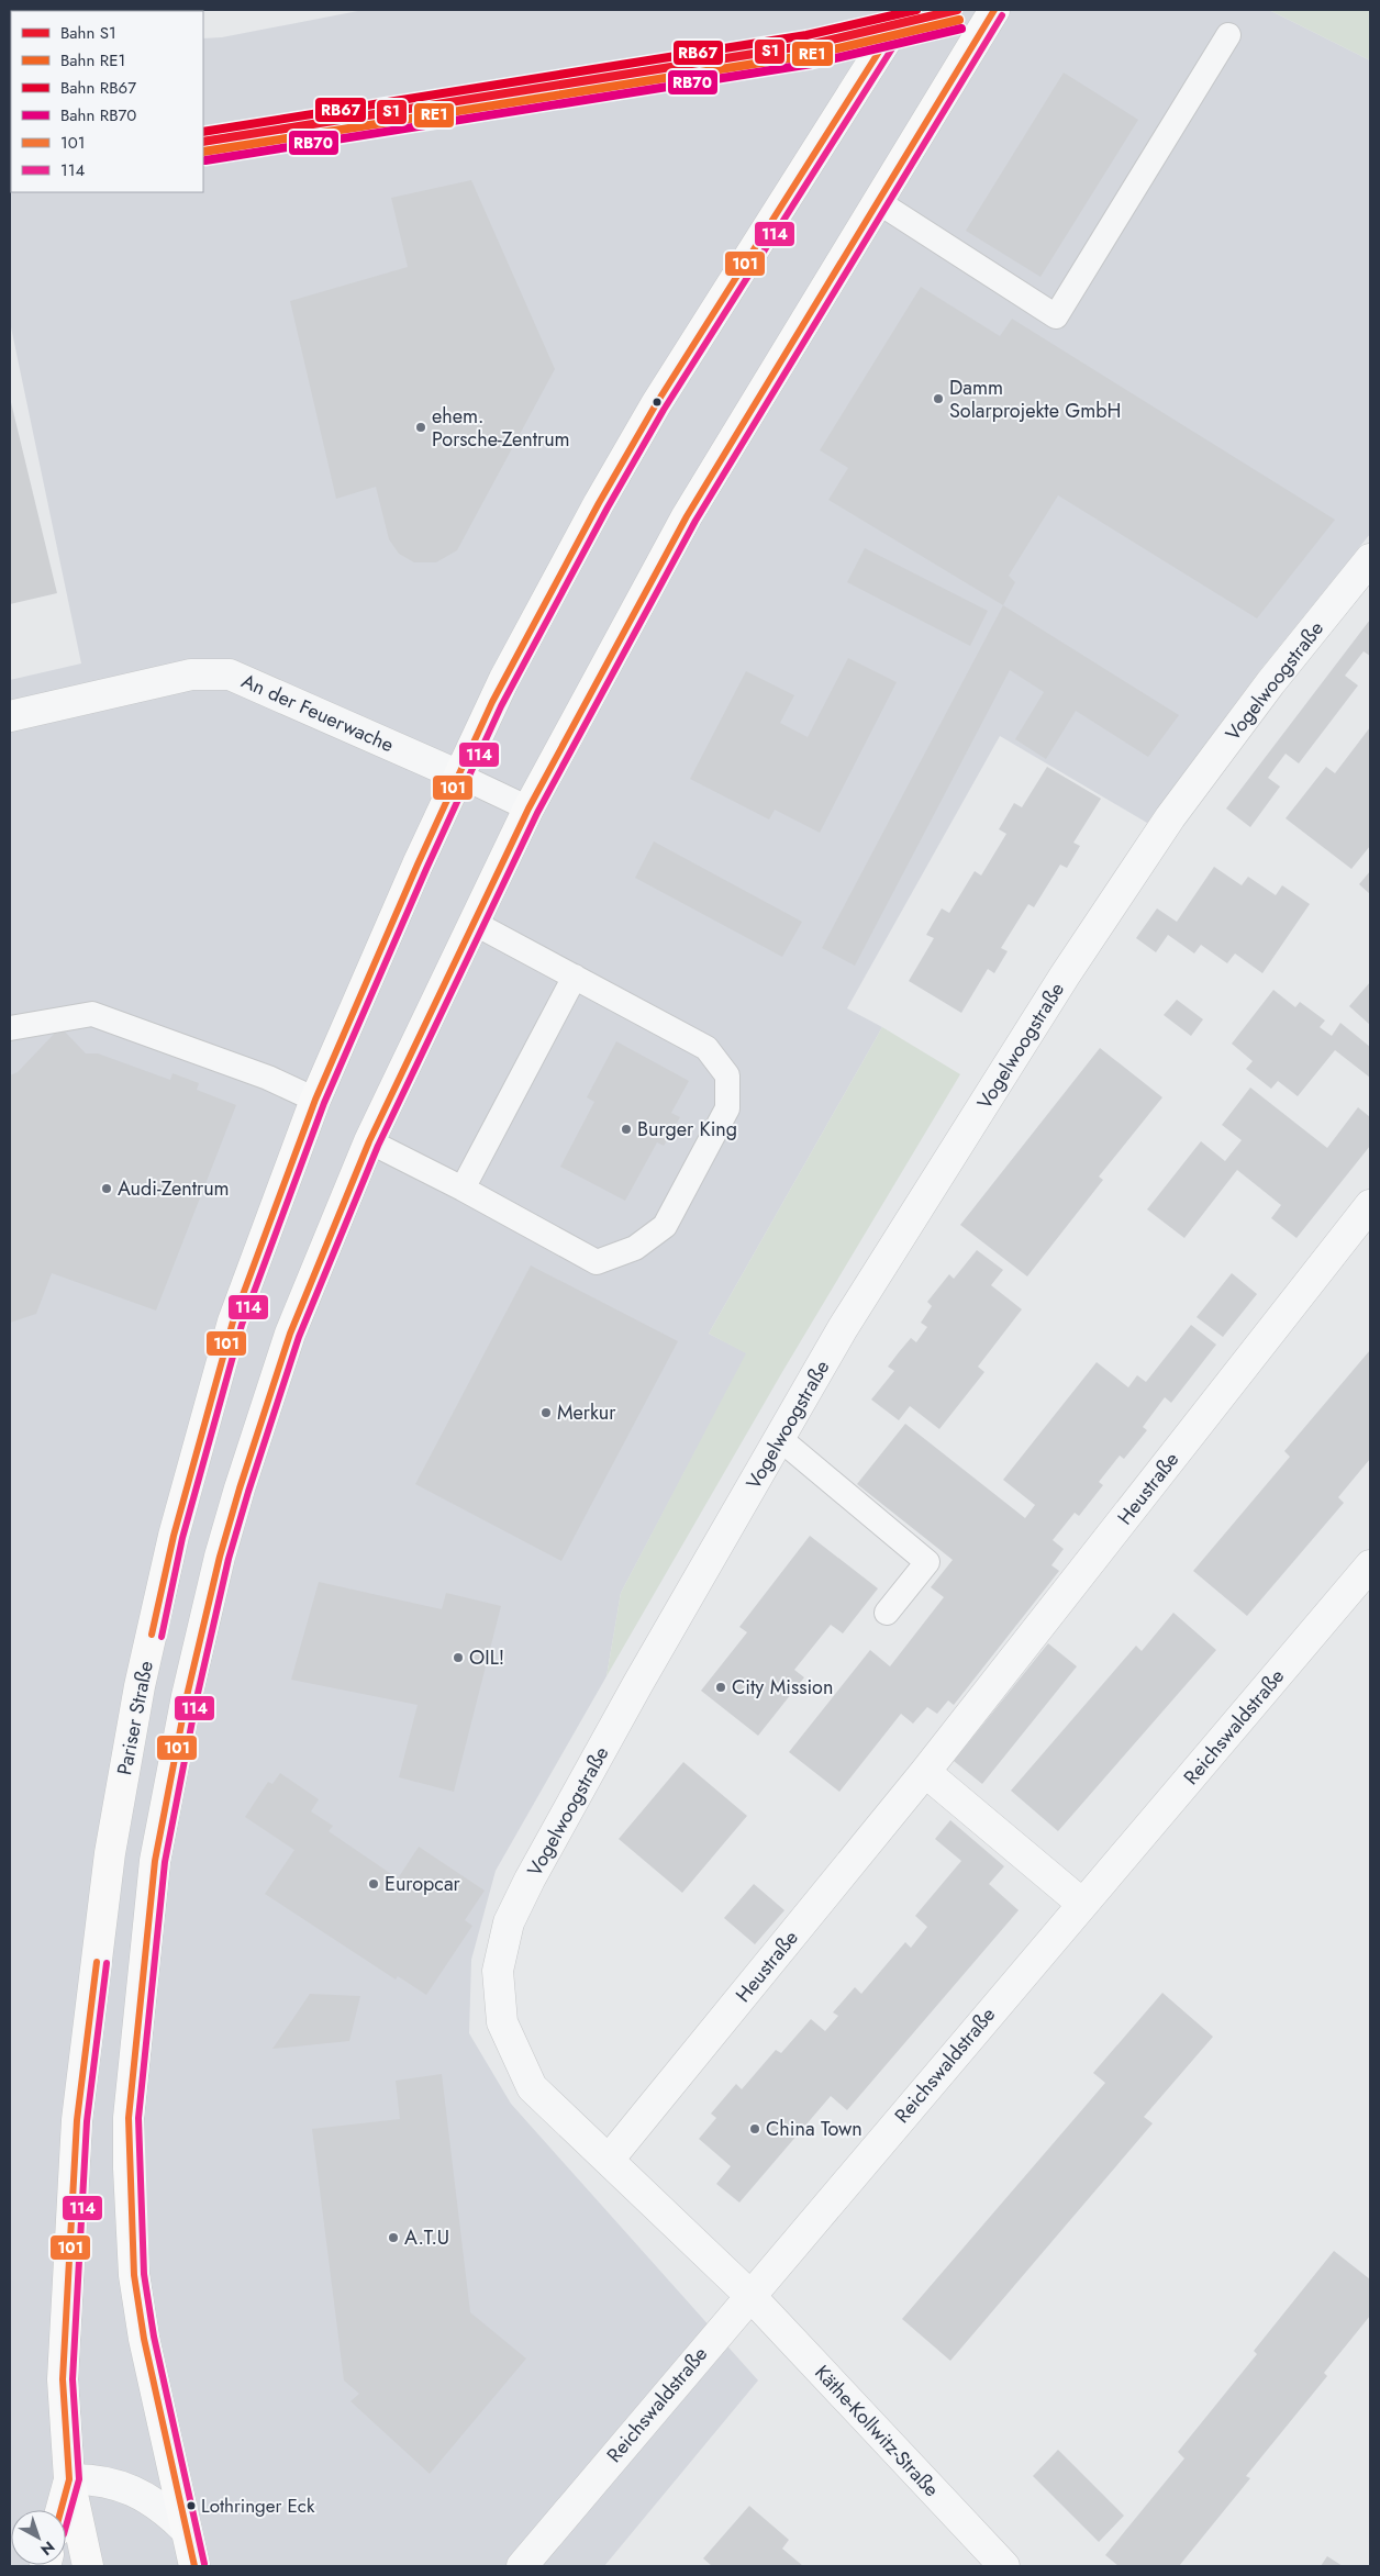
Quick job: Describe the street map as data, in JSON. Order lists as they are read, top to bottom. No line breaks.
{"streets":{"main road":["Pariser Straße"],"street":["Vogelwoogstraße","An der Feuerwache","Heustraße","Reichswaldstraße","Käthe-Kollwitz-Straße"]},"crossings":[["Vogelwoogstraße","Heustraße"],["Vogelwoogstraße","Reichswaldstraße"],["Vogelwoogstraße","Käthe-Kollwitz-Straße"],["An der Feuerwache","Pariser Straße"],["Reichswaldstraße","Käthe-Kollwitz-Straße"]],"places":["Damm Solarprojekte GmbH","ehem. Porsche-Zentrum","Burger King","Audi-Zentrum","Merkur","OIL!","City Mission","Europcar","China Town","A.T.U","Lothringer Eck"],"lines":["rail line S1","rail line RB67","transit line 101","transit line 114","rail line RE1","rail line RB70"],"legend":["Bahn S1","Bahn RE1","Bahn RB67","Bahn RB70","101","114"],"north":"bottom right"}
